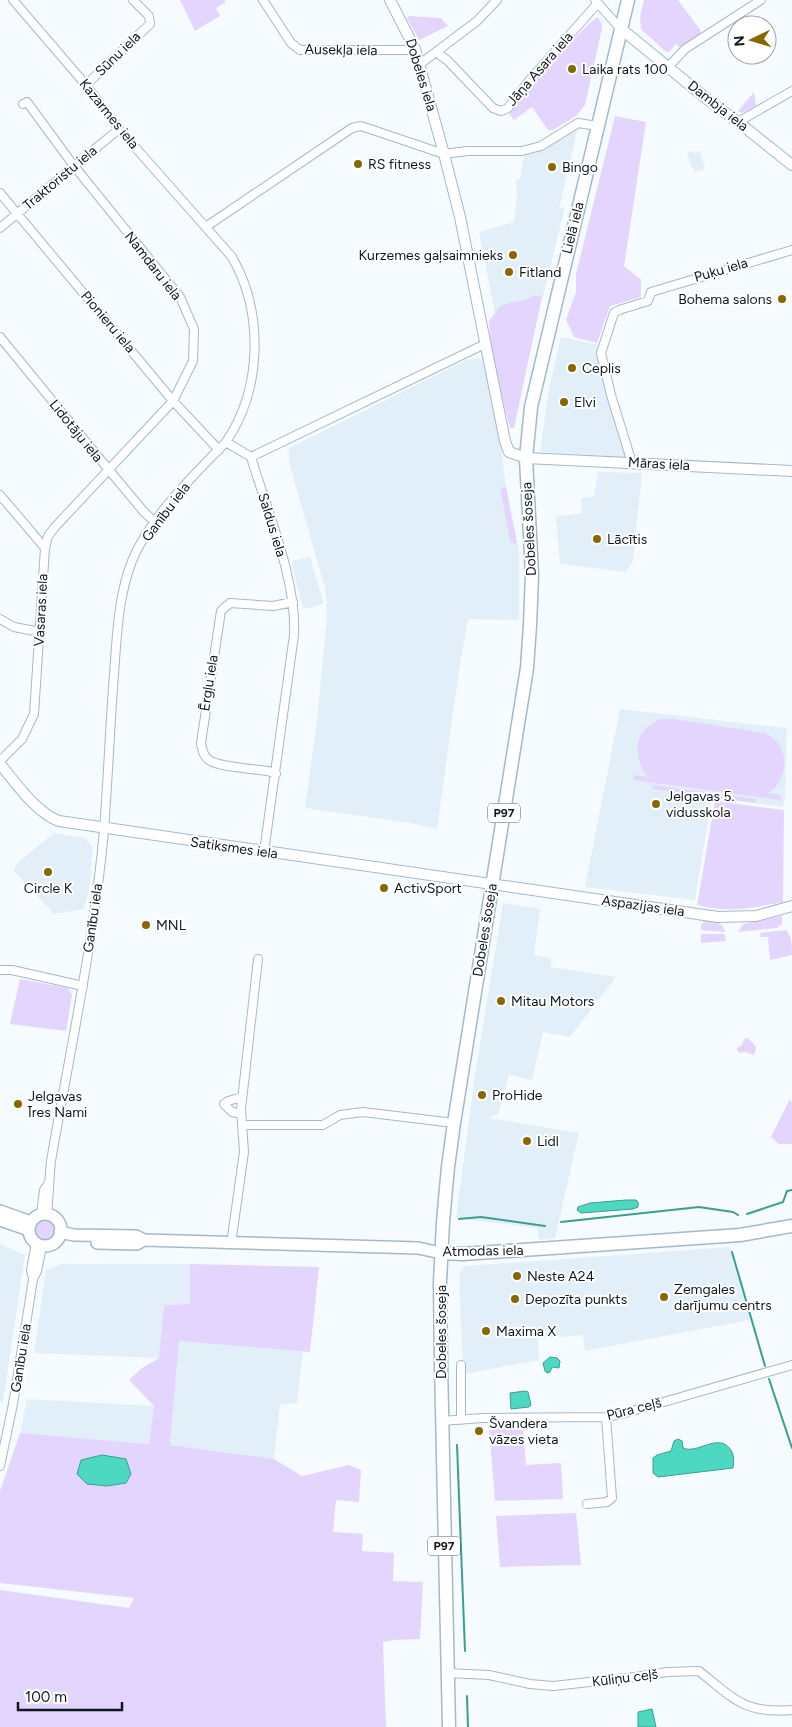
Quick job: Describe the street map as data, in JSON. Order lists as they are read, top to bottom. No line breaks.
{"streets":{"main road":["Lielā iela","Dobeles šoseja","P97","Atmodas iela"],"street":["Ausekļa iela","Sūnu iela","Jāņa Asara iela","Dobeles iela","Dambja iela","Kazarmes iela","Traktoristu iela","Namdaru iela","Puķu iela","Pionieru iela","Lidotāju iela","Māras iela","Ganību iela","Saldus iela","Vasaras iela","Ērgļu iela","Satiksmes iela","Aspazijas iela","Pūra ceļš","Kūliņu ceļš"]},"crossings":[["Ausekļa iela","Dobeles iela"],["Sūnu iela","Kazarmes iela"],["Dambja iela","Lielā iela"],["Kazarmes iela","Traktoristu iela"],["Kazarmes iela","Ganību iela"],["Traktoristu iela","Namdaru iela"],["Traktoristu iela","Pionieru iela"],["Lielā iela","Māras iela"],["Lielā iela","Dobeles šoseja"],["Namdaru iela","Pionieru iela"],["Namdaru iela","Lidotāju iela"],["Namdaru iela","Vasaras iela"],["Puķu iela","Māras iela"],["Pionieru iela","Ganību iela"],["Lidotāju iela","Ganību iela"],["Lidotāju iela","Vasaras iela"],["Māras iela","Dobeles šoseja"],["Ganību iela","Satiksmes iela"],["Ganību iela","Atmodas iela"],["Saldus iela","Ērgļu iela"],["Saldus iela","Satiksmes iela"],["Dobeles šoseja","Satiksmes iela"],["Dobeles šoseja","Aspazijas iela"],["Dobeles šoseja","Atmodas iela"],["Dobeles šoseja","Pūra ceļš"],["Dobeles šoseja","Kūliņu ceļš"],["Vasaras iela","Satiksmes iela"],["Satiksmes iela","Aspazijas iela"]],"places":["Laika rats 100","RS fitness","Bingo","Kurzemes gaļsaimnieks","Fitland","Bohema salons","Ceplis","Elvi","Lācītis","Jelgavas 5. vidusskola","Circle K","ActivSport","MNL","Mitau Motors","ProHide","Jelgavas Īres Nami","Lidl","Neste A24","Zemgales darījumu centrs","Depozīta punkts","Maxima X","Švandera vāzes vieta"],"scale_bar":"100 m","north":"left"}
